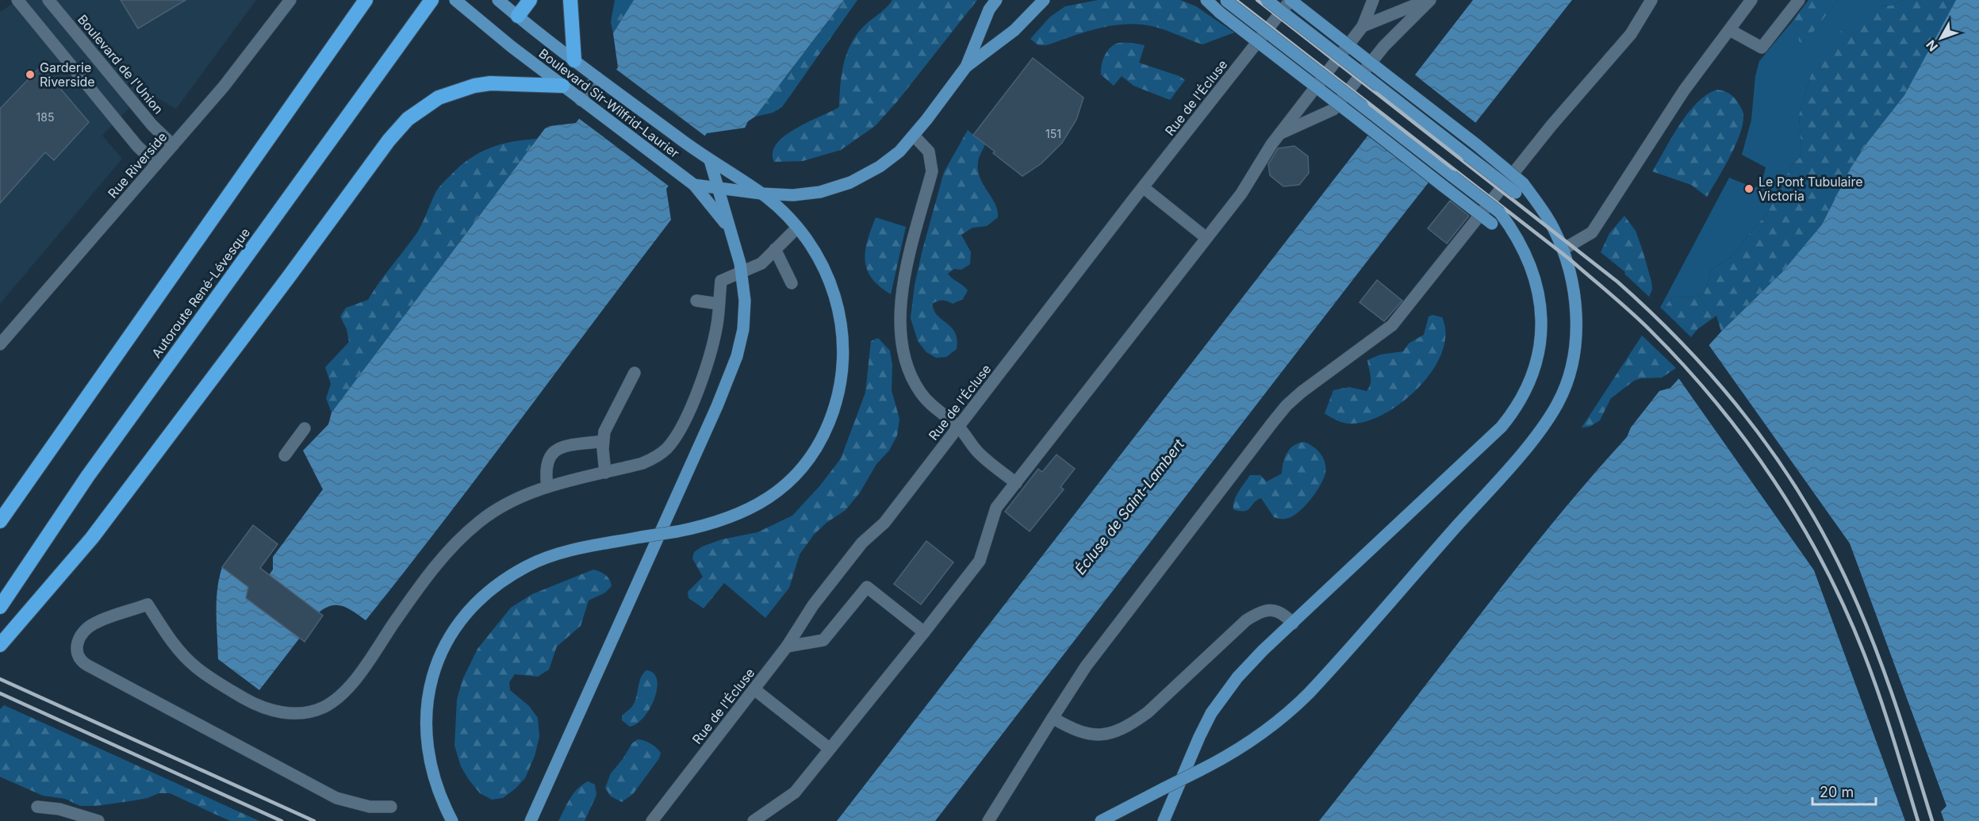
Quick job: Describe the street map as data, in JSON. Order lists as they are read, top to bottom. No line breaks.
{"streets":{"highway":["Autoroute René-Lévesque"],"main road":["Boulevard Sir-Wilfrid-Laurier"],"street":["Boulevard de l'Union","Rue de l'Écluse","Rue Riverside"]},"crossings":[["Boulevard de l'Union","Rue Riverside"]],"water":["Écluse de Saint-Lambert"],"places":["Garderie Riverside","Le Pont Tubulaire Victoria"],"house_numbers":["185","151"],"scale_bar":"20 m","north":"bottom left"}
